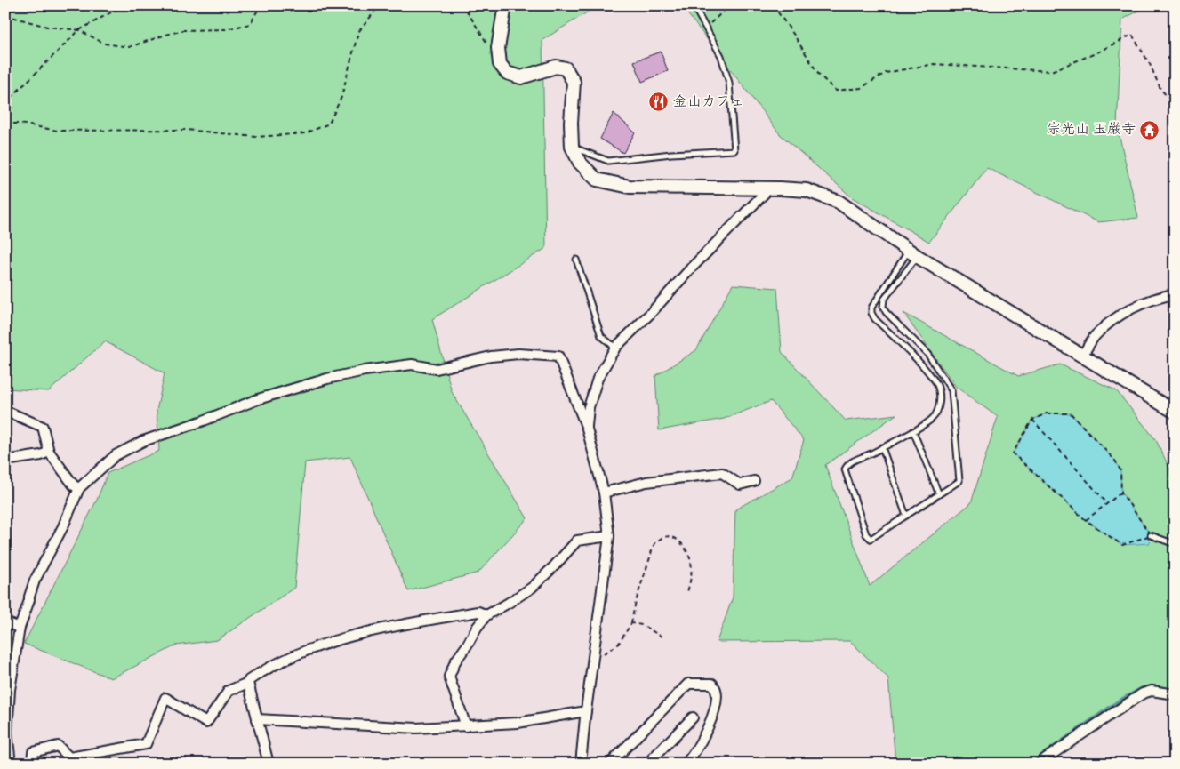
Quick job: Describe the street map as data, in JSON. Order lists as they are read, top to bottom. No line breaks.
{"places":{"restaurant":["金山カフェ"],"temple":["宗光山 玉巌寺"]}}
